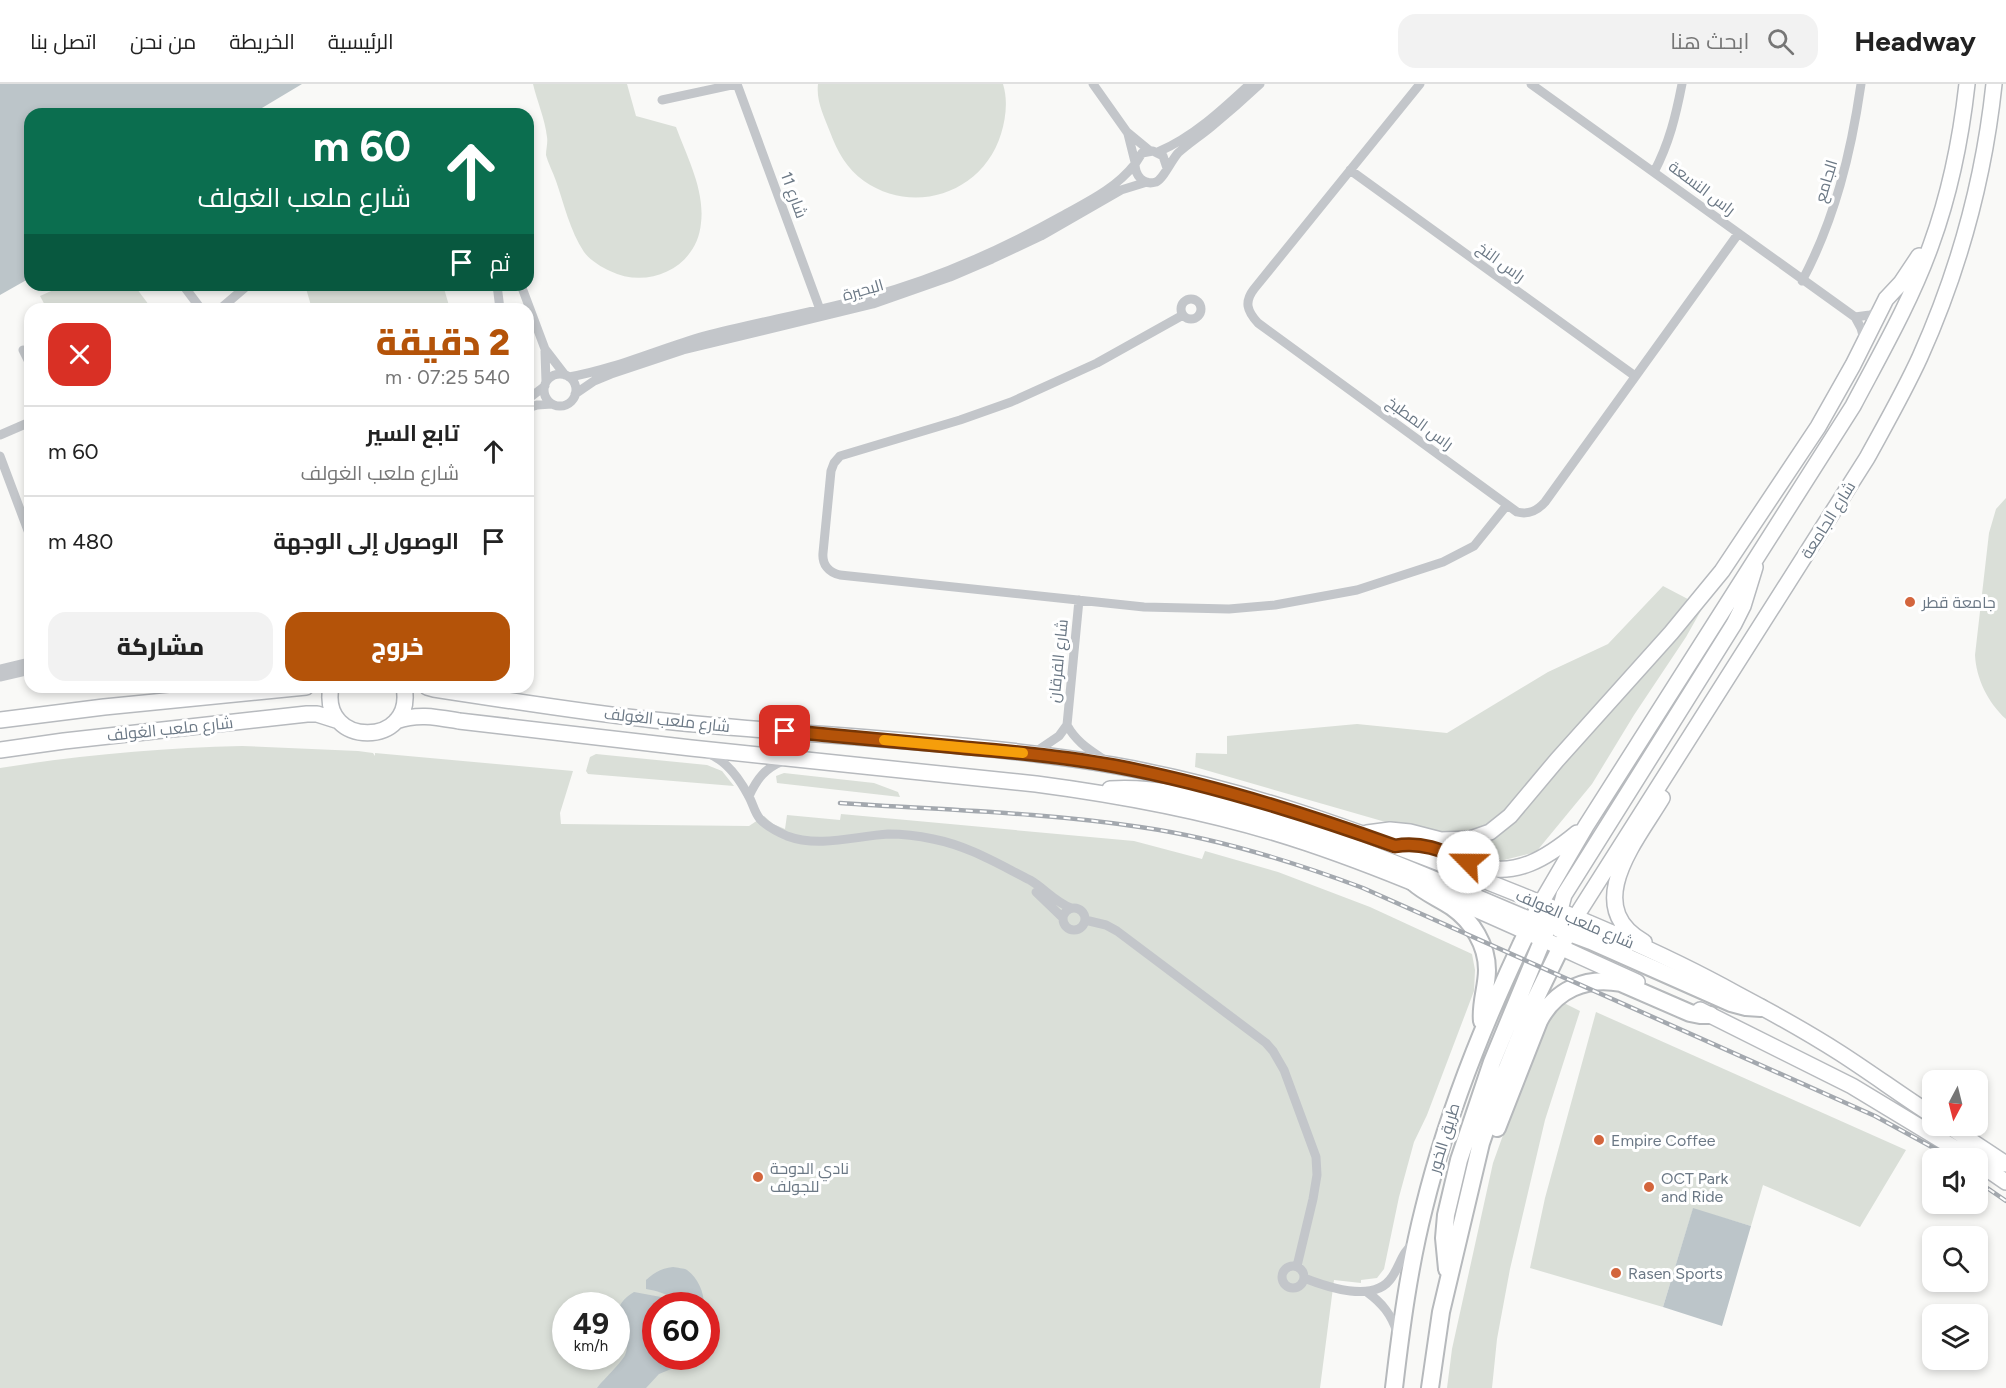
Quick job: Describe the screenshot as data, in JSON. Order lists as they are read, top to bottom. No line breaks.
{"streets":{"highway":["طريق الخور"],"main road":["شارع الجامعة","شارع ملعب الغولف"],"street":["الجامع","راس النسعة","شارع 11","راس النخ","البحيرة","راس المطبخ","شارع الفرقان"]},"crossings":[["الجامع","راس النسعة"],["راس النسعة","راس المطبخ"],["شارع 11","البحيرة"],["راس النخ","راس المطبخ"],["شارع الجامعة","شارع ملعب الغولف"],["شارع الجامعة","طريق الخور"],["شارع الفرقان","شارع ملعب الغولف"],["شارع ملعب الغولف","طريق الخور"]],"places":["جامعة قطر","Empire Coffee","نادي الدوحة للجولف","OCT Park and Ride","Rasen Sports"],"north":"bottom","page":{"header":"Headway","search":"ابحث هنا","nav":["الرئيسية","الخريطة","من نحن","اتصل بنا"],"turn":["60 m","شارع ملعب الغولف"],"then":"ثم","heading":["2 دقيقة","540 m · 07:25"],"list":[{"name":"تابع السير","note":"شارع ملعب الغولف","value":"60 m"},{"name":"الوصول إلى الوجهة","value":"480 m"}],"buttons":["خروج","مشاركة"],"speed":"49 km/h","limit":"60"}}
